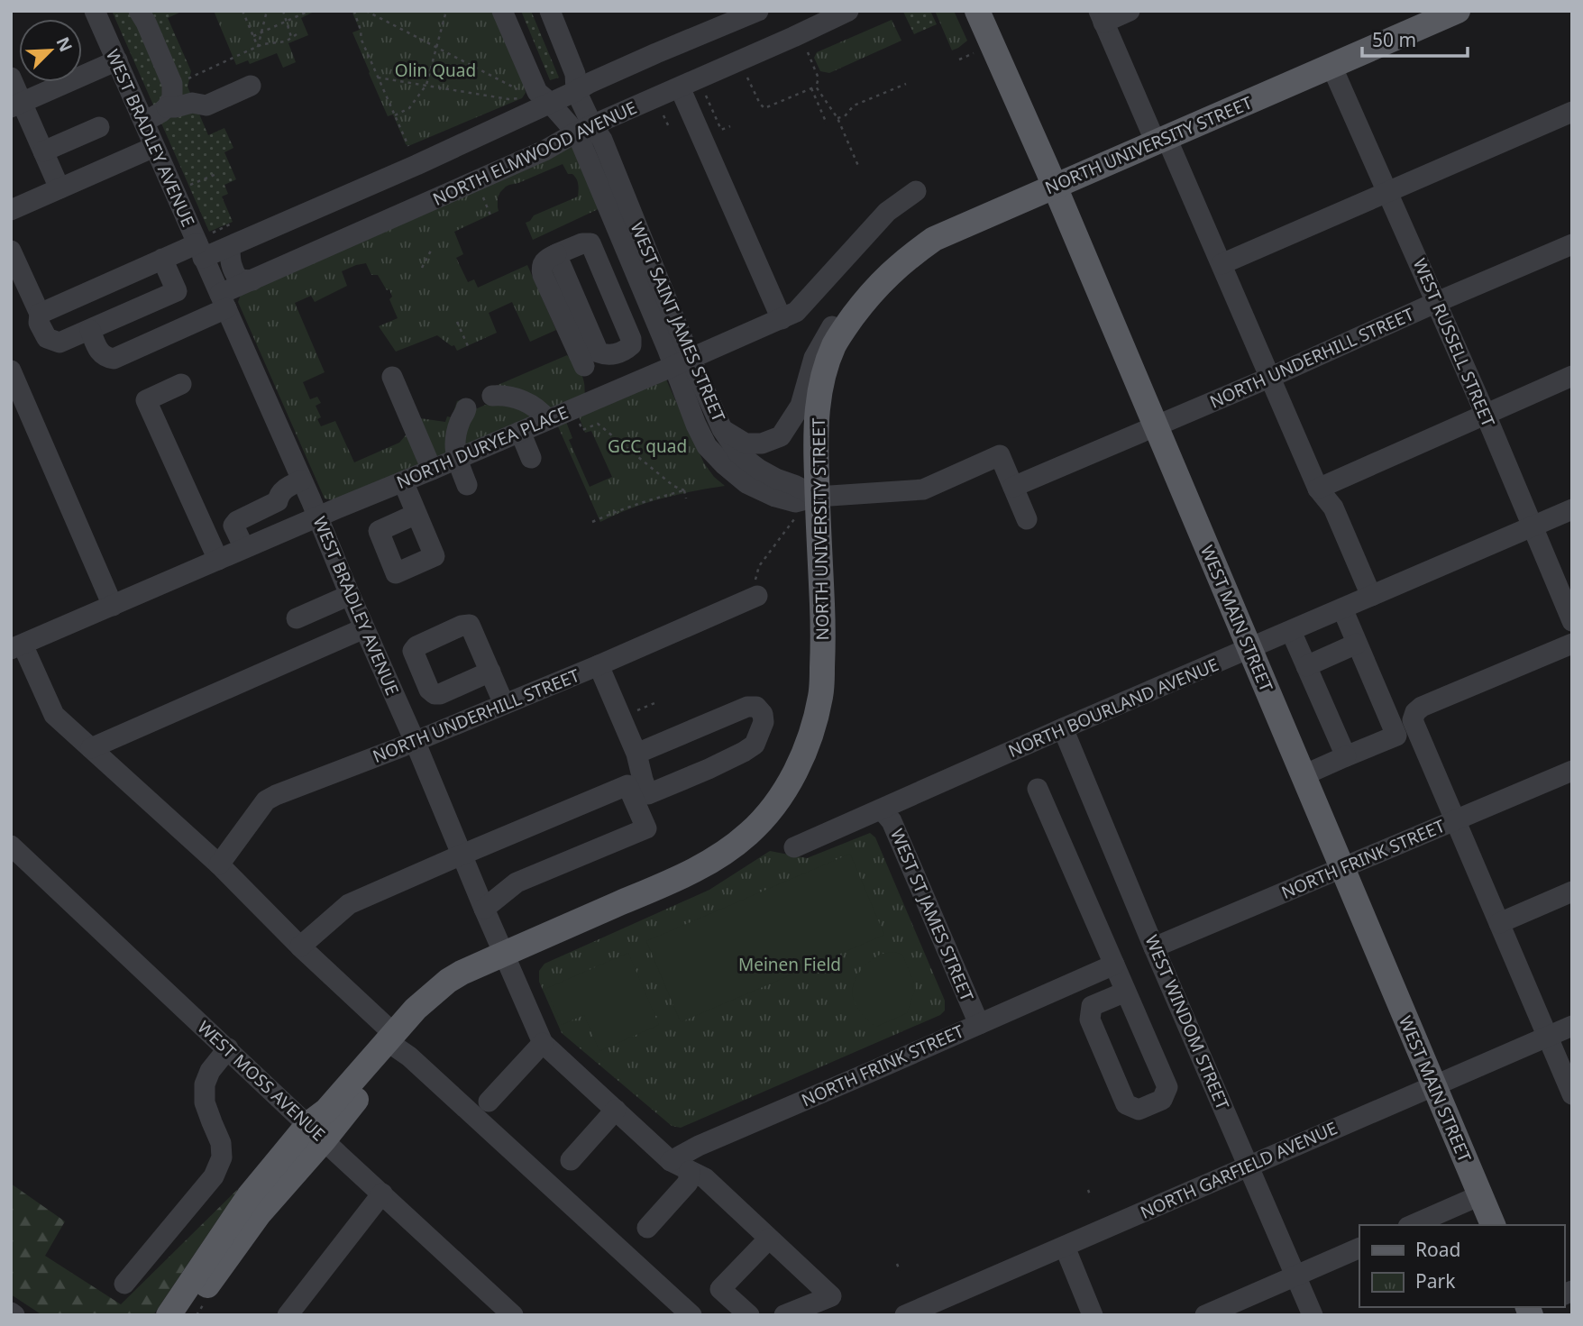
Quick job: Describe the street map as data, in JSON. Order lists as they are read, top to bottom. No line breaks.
{"streets":{"main road":["NORTH UNIVERSITY STREET","WEST MAIN STREET"],"street":["WEST BRADLEY AVENUE","NORTH ELMWOOD AVENUE","WEST SAINT JAMES STREET","WEST RUSSELL STREET","NORTH UNDERHILL STREET","NORTH DURYEA PLACE","NORTH BOURLAND AVENUE","NORTH FRINK STREET","WEST ST JAMES STREET","WEST WINDOM STREET","WEST MOSS AVENUE","NORTH GARFIELD AVENUE"]},"crossings":[["WEST BRADLEY AVENUE","NORTH UNIVERSITY STREET"],["WEST BRADLEY AVENUE","NORTH ELMWOOD AVENUE"],["WEST BRADLEY AVENUE","NORTH UNDERHILL STREET"],["WEST BRADLEY AVENUE","NORTH DURYEA PLACE"],["WEST BRADLEY AVENUE","NORTH FRINK STREET"],["NORTH UNIVERSITY STREET","WEST SAINT JAMES STREET"],["NORTH UNIVERSITY STREET","WEST RUSSELL STREET"],["NORTH UNIVERSITY STREET","WEST MAIN STREET"],["NORTH UNIVERSITY STREET","WEST MOSS AVENUE"],["NORTH ELMWOOD AVENUE","WEST SAINT JAMES STREET"],["WEST SAINT JAMES STREET","NORTH DURYEA PLACE"],["WEST RUSSELL STREET","NORTH UNDERHILL STREET"],["WEST RUSSELL STREET","NORTH BOURLAND AVENUE"],["NORTH UNDERHILL STREET","WEST MAIN STREET"],["WEST MAIN STREET","NORTH BOURLAND AVENUE"],["WEST MAIN STREET","NORTH FRINK STREET"],["WEST MAIN STREET","NORTH GARFIELD AVENUE"],["NORTH BOURLAND AVENUE","WEST ST JAMES STREET"],["NORTH BOURLAND AVENUE","WEST WINDOM STREET"],["NORTH FRINK STREET","WEST ST JAMES STREET"],["NORTH FRINK STREET","WEST WINDOM STREET"],["WEST WINDOM STREET","NORTH GARFIELD AVENUE"]],"parks":["Olin Quad","GCC quad","Meinen Field"],"legend":["Road","Park"],"scale_bar":"50 m","north":"top right"}
